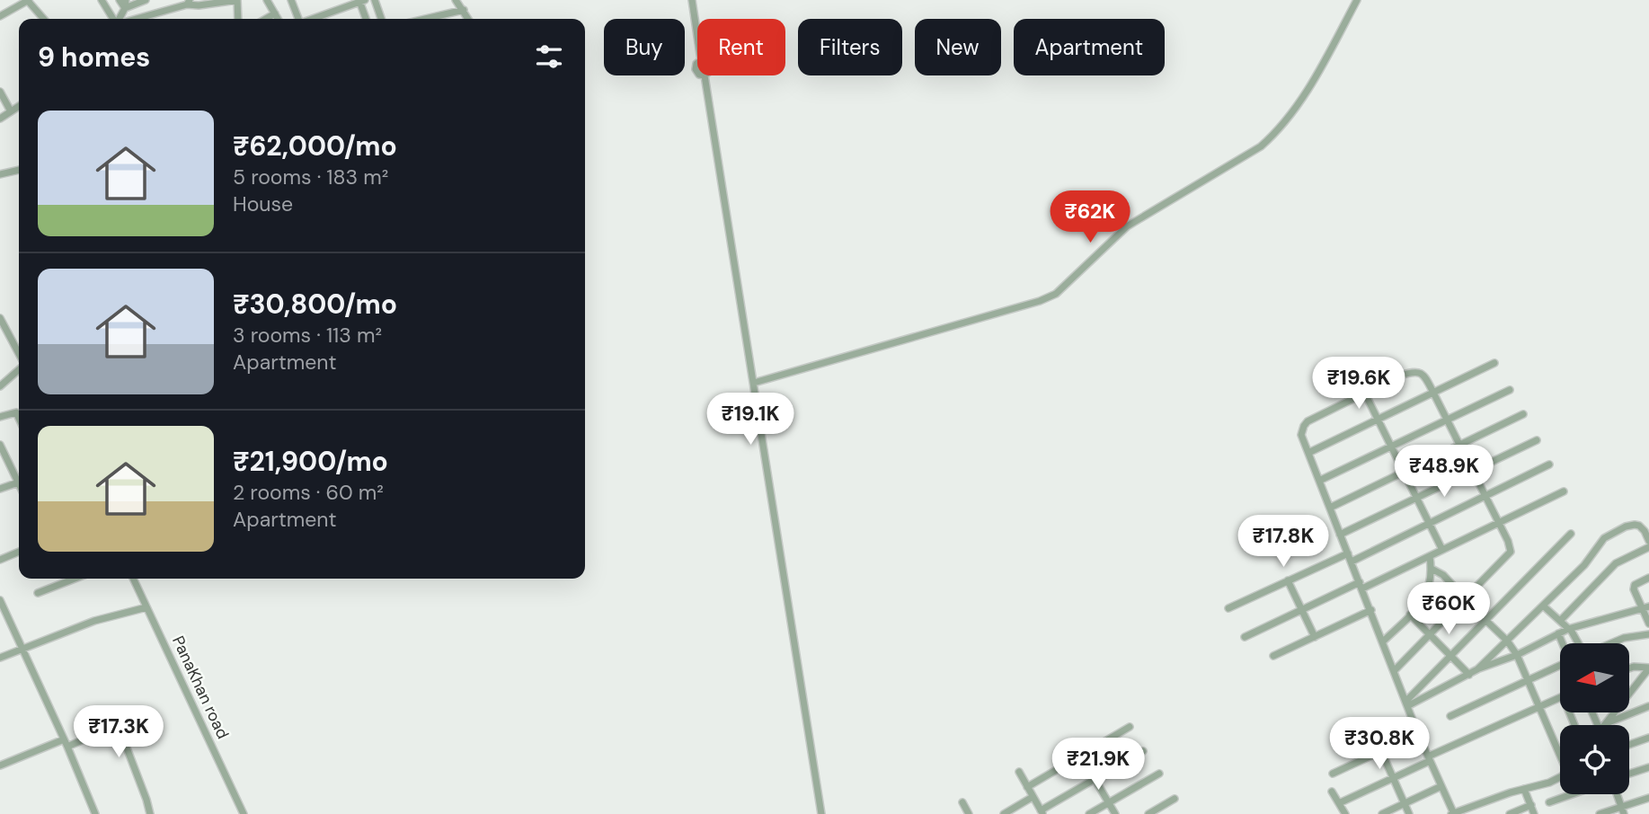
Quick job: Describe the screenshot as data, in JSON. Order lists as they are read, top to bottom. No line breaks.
{"streets":{"street":["PanaKhan road"]},"north":"left","page":{"chip":["Buy","Rent","Filters","New","Apartment"],"heading":"9 homes","list":[{"name":"₹62,000/mo","note":"5 rooms · 183 m² · House"},{"name":"₹30,800/mo","note":"3 rooms · 113 m² · Apartment"},{"name":"₹21,900/mo","note":"2 rooms · 60 m² · Apartment"}],"price":["₹62K","₹19.6K","₹19.1K","₹48.9K","₹17.8K","₹60K","₹17.3K","₹30.8K","₹21.9K"]}}
